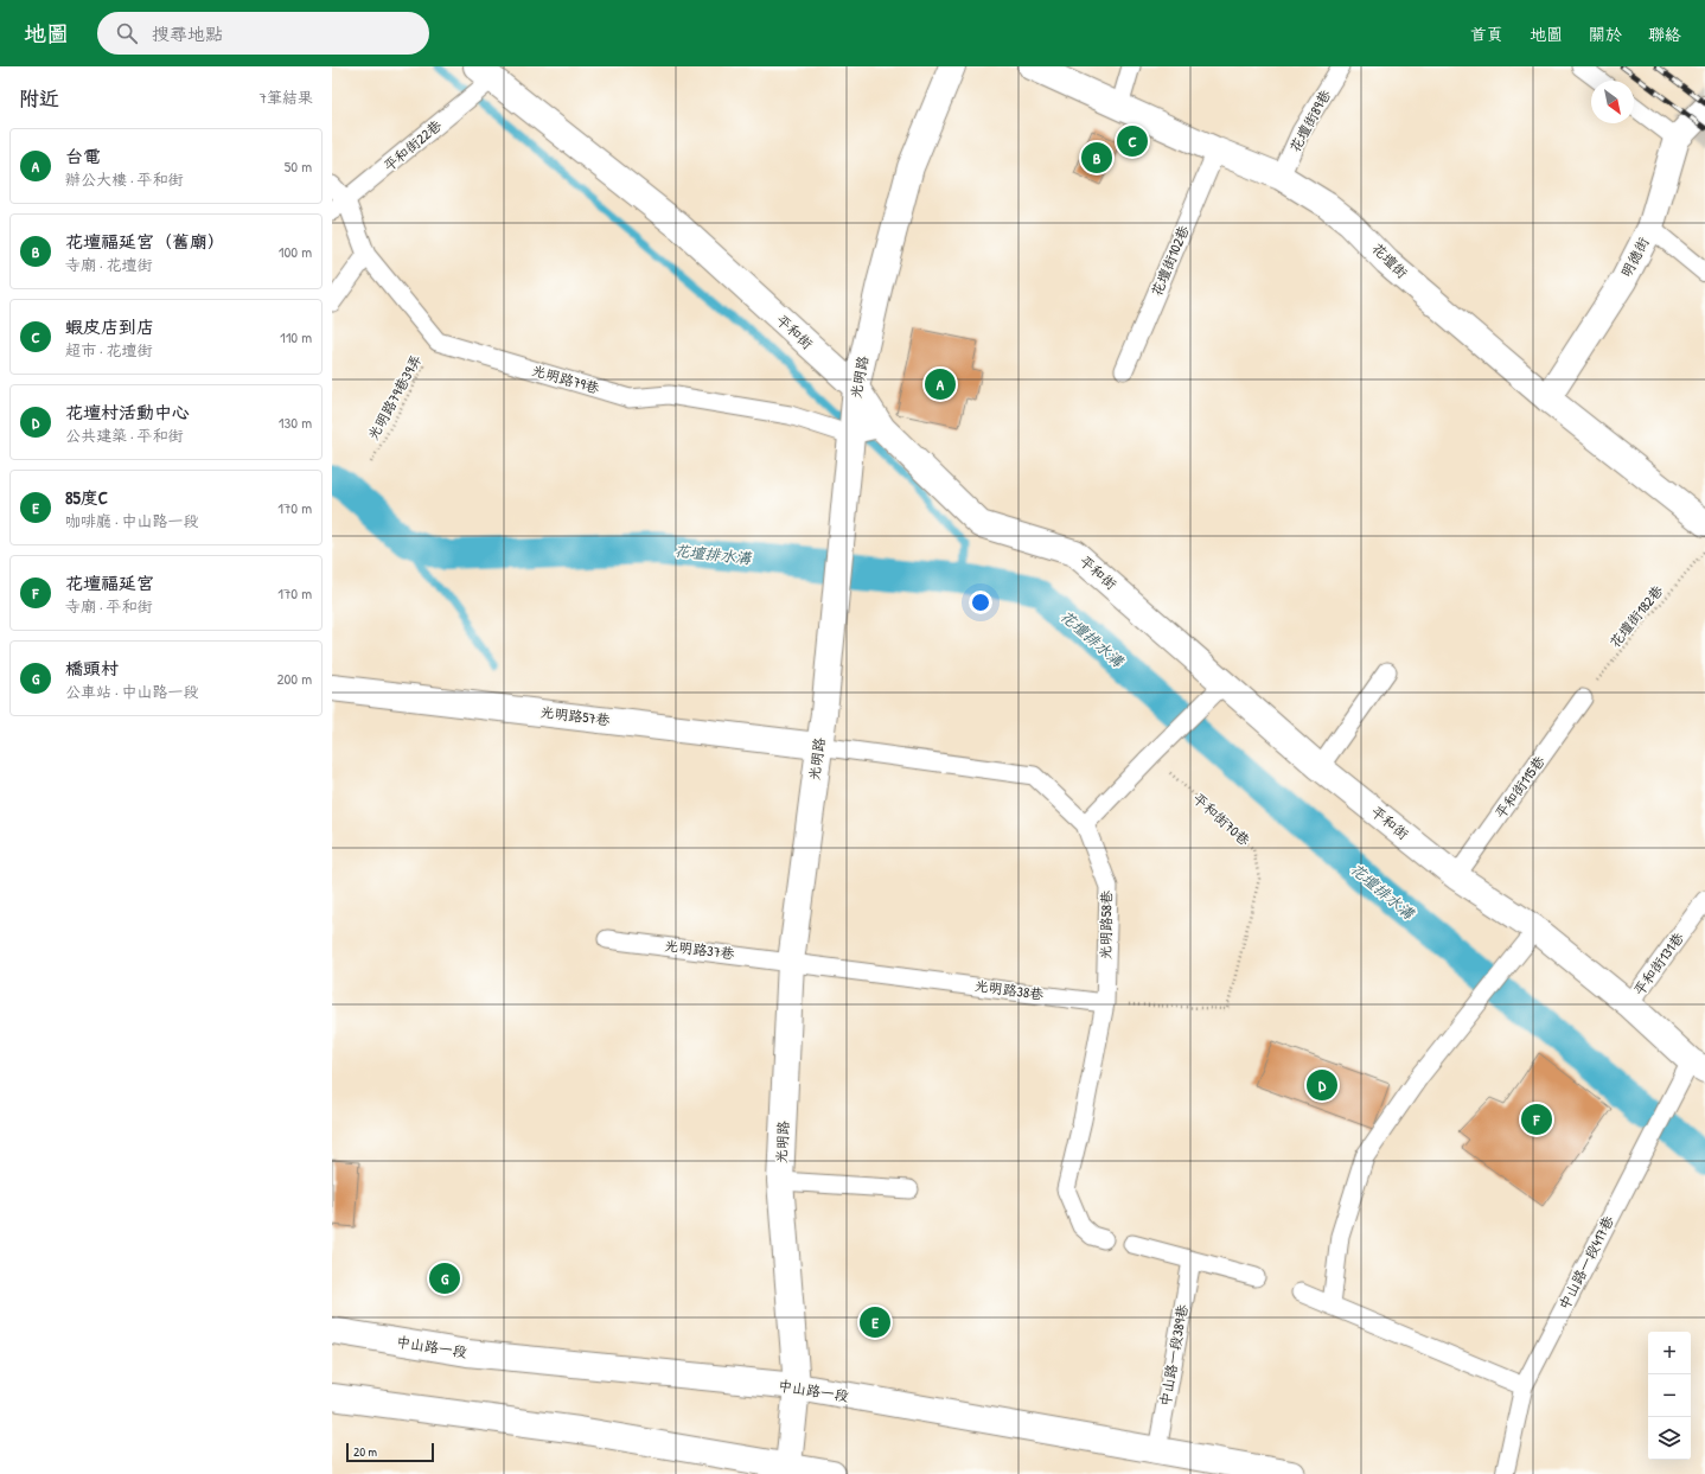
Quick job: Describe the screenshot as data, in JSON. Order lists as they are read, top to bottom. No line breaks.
{"streets":{"street":["明德街","花壇街","平和街","光明路","光明路57巷","中山路一段"],"lane":["花壇街89巷","平和街22巷","花壇街102巷","光明路79巷","平和街115巷","光明路58巷","光明路37巷","平和街131巷","光明路38巷","中山路一段417巷","中山路一段389巷"],"path":["光明路79巷39弄","花壇街182巷","平和街70巷"]},"crossings":[["花壇街89巷","花壇街"],["平和街22巷","平和街"],["明德街","花壇街"],["花壇街102巷","花壇街"],["平和街","光明路"],["平和街","平和街115巷"],["平和街","平和街131巷"],["平和街","中山路一段417巷"],["光明路","光明路79巷"],["光明路","光明路57巷"],["光明路","光明路58巷"],["光明路","光明路37巷"],["光明路","光明路38巷"],["光明路","中山路一段"],["光明路79巷","光明路79巷39弄"],["花壇街182巷","平和街115巷"],["光明路57巷","光明路58巷"],["平和街70巷","光明路58巷"],["平和街70巷","光明路38巷"],["光明路58巷","光明路38巷"],["光明路37巷","光明路38巷"],["中山路一段","中山路一段389巷"]],"water":["花壇排水溝"],"scale_bar":"20 m","north":"bottom right","page":{"header":"地圖","search":"搜尋地點","nav":["首頁","地圖","關於","聯絡"],"heading":["附近","7筆結果"],"pins":["C","B","A","D","F","G","E"],"list":[{"mark":"A","name":"台電","note":"辦公大樓 · 平和街","value":"50 m"},{"mark":"B","name":"花壇福延宮（舊廟）","note":"寺廟 · 花壇街","value":"100 m"},{"mark":"C","name":"蝦皮店到店","note":"超市 · 花壇街","value":"110 m"},{"mark":"D","name":"花壇村活動中心","note":"公共建築 · 平和街","value":"130 m"},{"mark":"E","name":"85度C","note":"咖啡廳 · 中山路一段","value":"170 m"},{"mark":"F","name":"花壇福延宮","note":"寺廟 · 平和街","value":"170 m"},{"mark":"G","name":"橋頭村","note":"公車站 · 中山路一段","value":"200 m"}],"map_buttons":["+","−"],"scale":"20 m"}}
